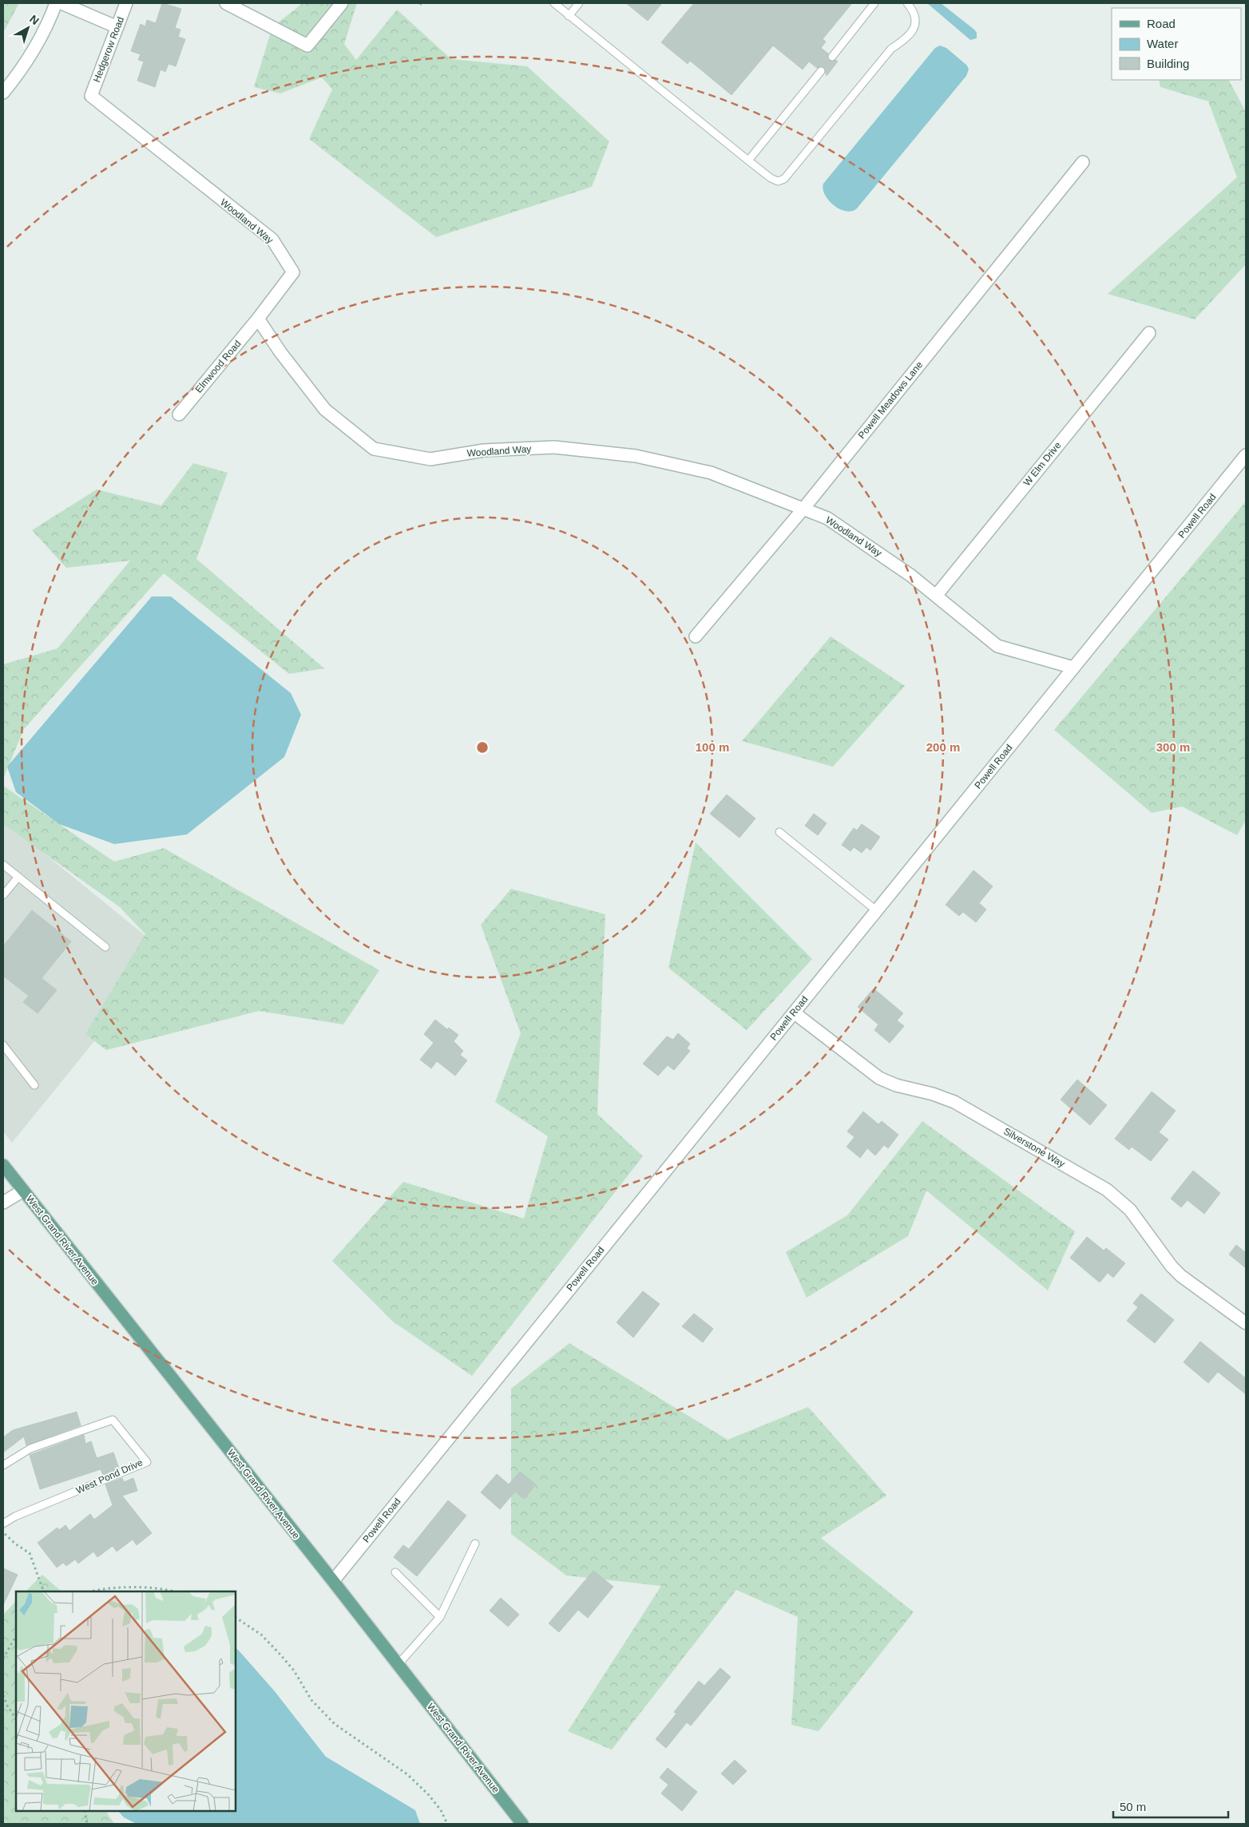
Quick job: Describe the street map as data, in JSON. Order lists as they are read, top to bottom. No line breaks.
{"streets":{"main road":["West Grand River Avenue"],"street":["Hedgerow Road","Woodland Way","Elmwood Road","Powell Meadows Lane","W Elm Drive","Powell Road","Silverstone Way"],"lane":["West Pond Drive"]},"crossings":[["Hedgerow Road","Woodland Way"],["Woodland Way","Elmwood Road"],["Woodland Way","Powell Meadows Lane"],["Woodland Way","W Elm Drive"],["Woodland Way","Powell Road"],["Powell Road","Silverstone Way"],["Powell Road","West Grand River Avenue"]],"legend":["Road","Water","Building"],"scale_bar":"50 m","north":"top right","rings":["100 m","200 m","300 m"]}
